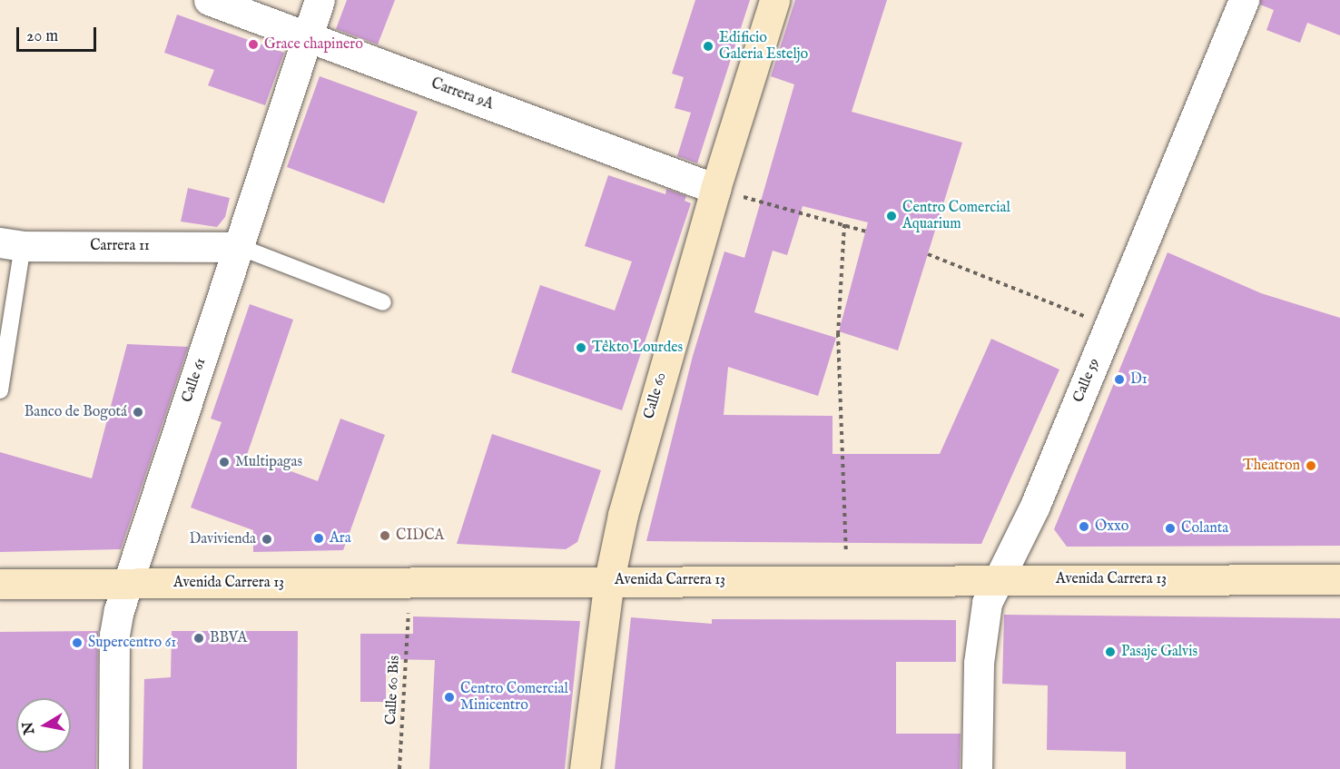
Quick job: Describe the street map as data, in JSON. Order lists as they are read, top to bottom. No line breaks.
{"streets":{"main road":["Calle 60","Avenida Carrera 13"],"street":["Carrera 9A","Carrera 11","Calle 61","Calle 59"],"path":["Calle 60 Bis"]},"crossings":[["Carrera 9A","Calle 61"],["Carrera 9A","Calle 60"],["Carrera 11","Calle 61"],["Calle 61","Avenida Carrera 13"],["Calle 59","Avenida Carrera 13"],["Calle 60","Avenida Carrera 13"]],"places":["Grace chapinero","Edificio Galeria Esteljo","Centro Comercial Aquarium","Têkto Lourdes","D1","Banco de Bogotá","Multipagas","Theatron","Oxxo","Colanta","CIDCA","Ara","Davivienda","BBVA","Supercentro 61","Pasaje Galvis","Centro Comercial Minicentro"],"scale_bar":"20 m","north":"left"}
